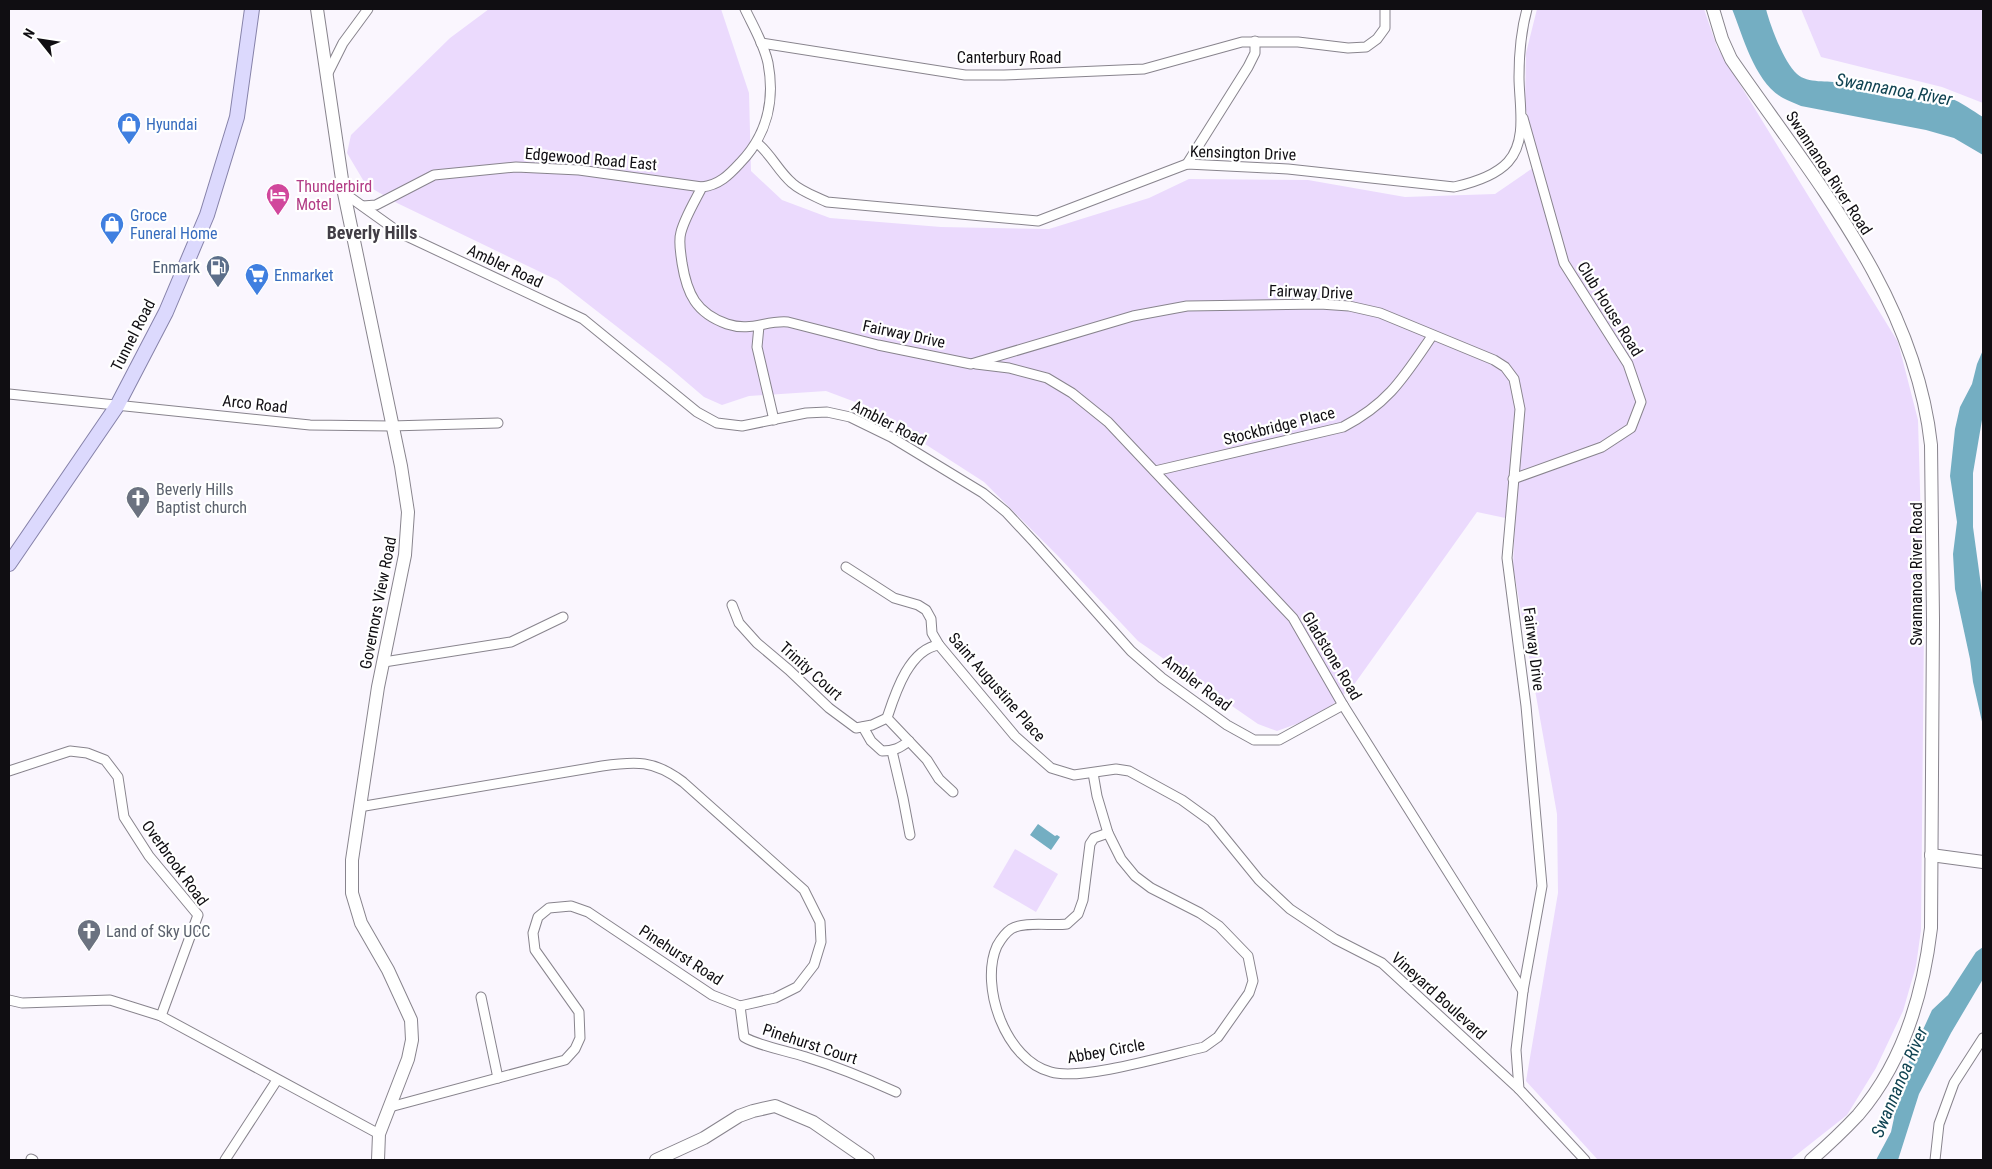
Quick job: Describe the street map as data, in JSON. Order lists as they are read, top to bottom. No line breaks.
{"streets":{"main road":["Tunnel Road"],"street":["Canterbury Road","Kensington Drive","Edgewood Road East","Swannanoa River Road","Ambler Road","Fairway Drive","Club House Road","Arco Road","Stockbridge Place","Governors View Road","Gladstone Road","Trinity Court","Saint Augustine Place","Overbrook Road","Pinehurst Road","Vineyard Boulevard","Pinehurst Court","Abbey Circle"]},"crossings":[["Kensington Drive","Club House Road"],["Edgewood Road East","Ambler Road"],["Edgewood Road East","Fairway Drive"],["Ambler Road","Governors View Road"],["Ambler Road","Gladstone Road"],["Fairway Drive","Club House Road"],["Fairway Drive","Stockbridge Place"],["Fairway Drive","Gladstone Road"],["Fairway Drive","Vineyard Boulevard"],["Tunnel Road","Arco Road"],["Arco Road","Governors View Road"],["Stockbridge Place","Gladstone Road"],["Governors View Road","Pinehurst Road"],["Saint Augustine Place","Vineyard Boulevard"],["Saint Augustine Place","Abbey Circle"],["Pinehurst Road","Pinehurst Court"],["Vineyard Boulevard","Abbey Circle"]],"districts":["Beverly Hills"],"water":["Swannanoa River"],"places":{"shop":["Hyundai","Groce Funeral Home"],"hotel":["Thunderbird Motel"],"fuel station":["Enmark"],"supermarket":["Enmarket"],"church":["Beverly Hills Baptist church","Land of Sky UCC"]},"north":"top left"}
